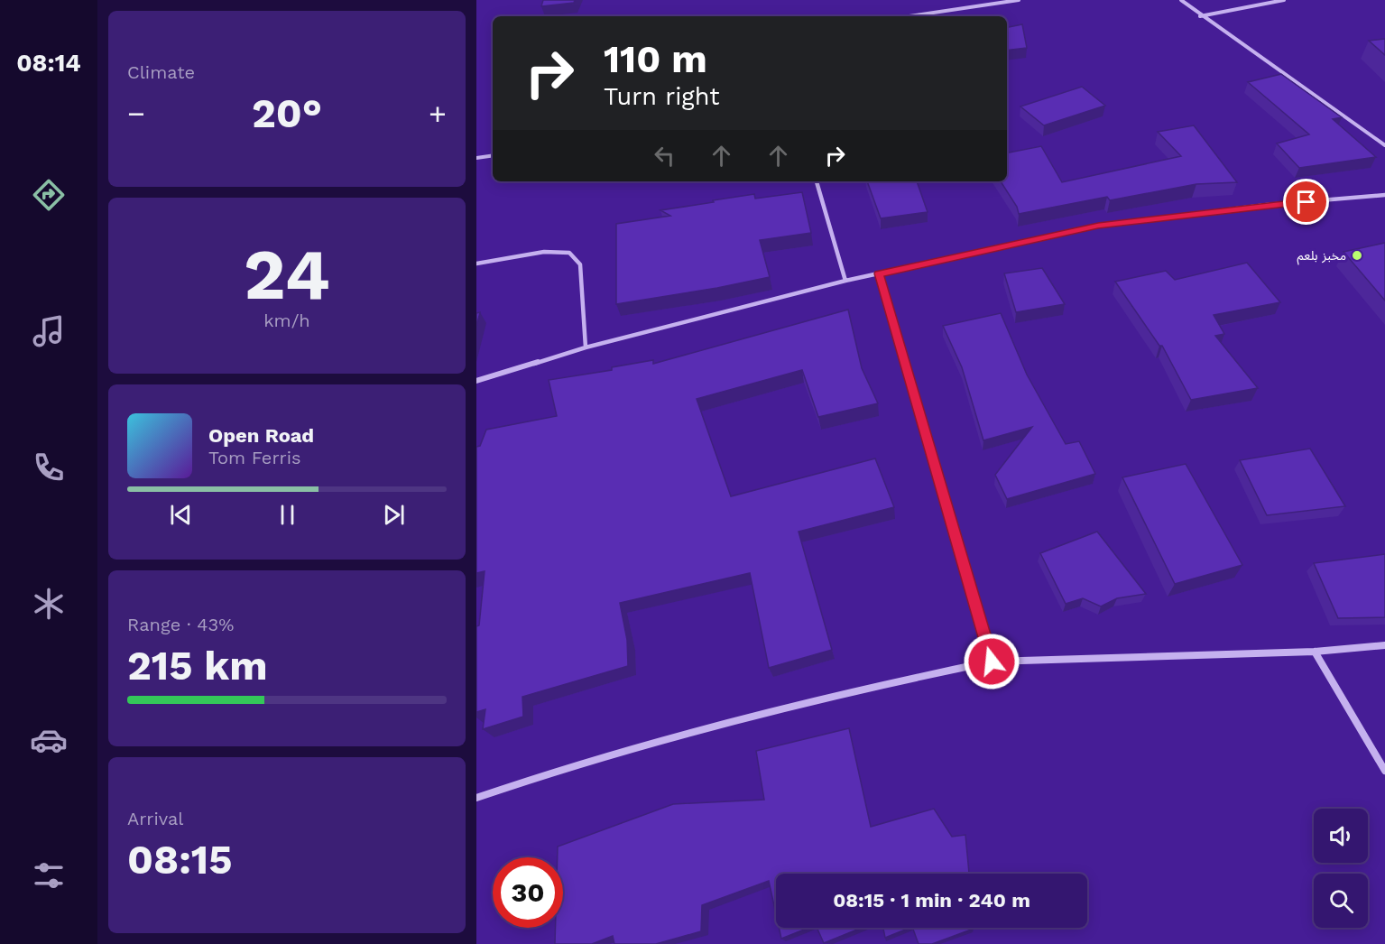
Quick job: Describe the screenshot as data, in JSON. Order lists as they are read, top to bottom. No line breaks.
{"places":["مخبز بلعم"],"page":{"tabs":"08:14","tile":["Climate",["24","km/h"],["Range · 43%","215 km"],["Arrival","08:15"]],"turn":["110 m","Turn right"],"heat":["−","20°","+"],"song":["Open Road","Tom Ferris"],"limit":"30","trip":"08:15 · 1 min · 240 m"}}
